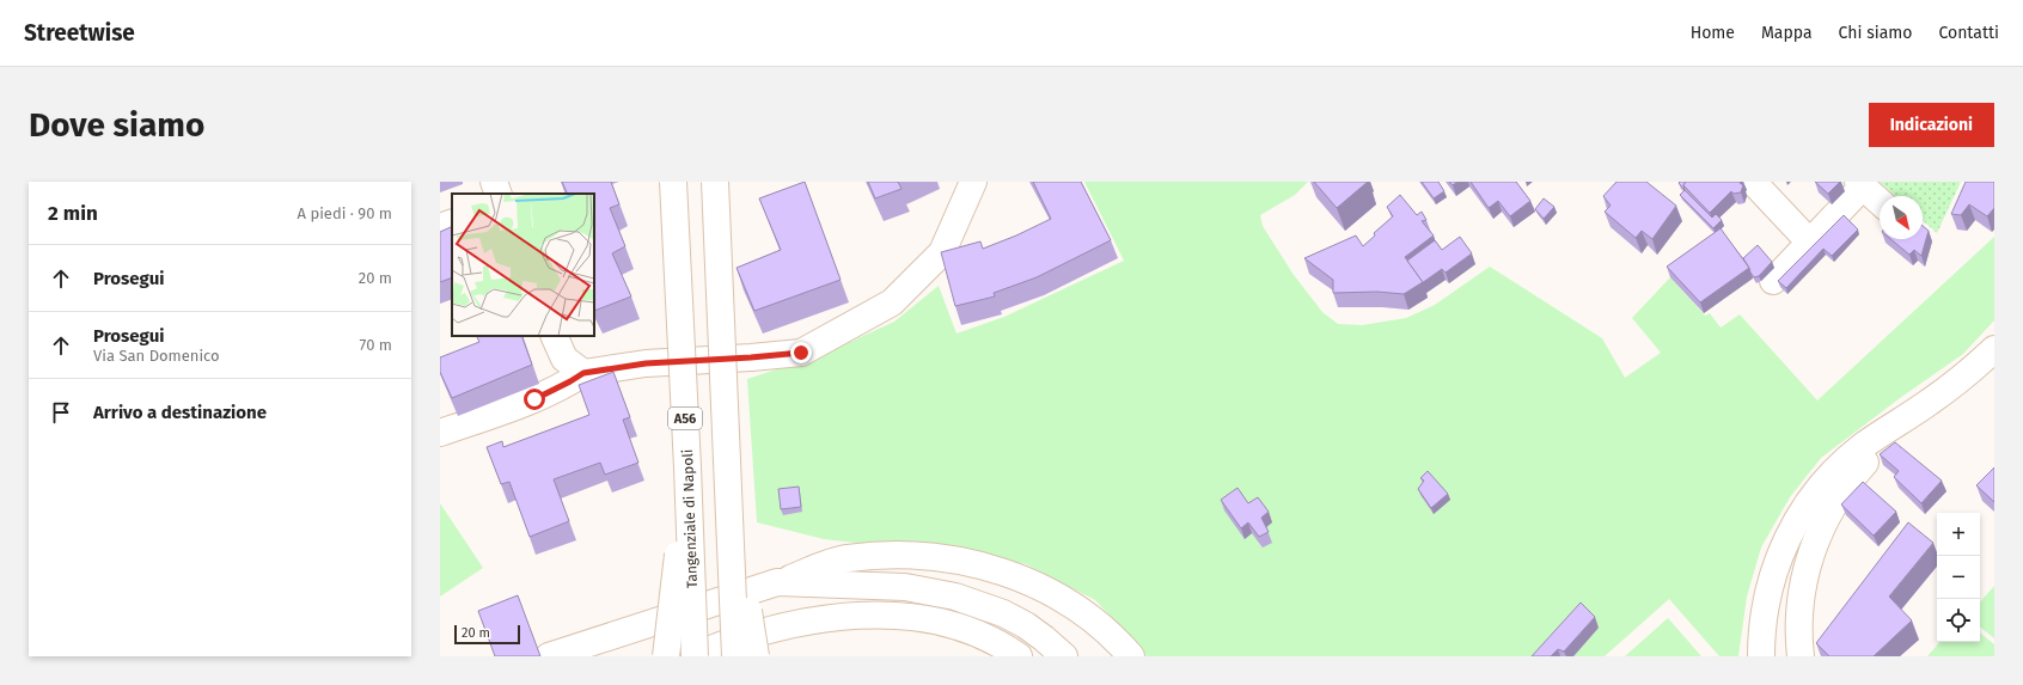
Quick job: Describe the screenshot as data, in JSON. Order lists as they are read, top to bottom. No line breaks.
{"streets":{"main road":["A56","Tangenziale di Napoli"]},"scale_bar":"20 m","north":"bottom right","page":{"header":"Streetwise","nav":["Home","Mappa","Chi siamo","Contatti"],"buttons":"Indicazioni","title":"Dove siamo","heading":["2 min","A piedi · 90 m"],"list":[["Prosegui","20 m"],["Prosegui","Via San Domenico","70 m"],"Arrivo a destinazione"],"map_buttons":["+","−"],"scale":"20 m"}}
